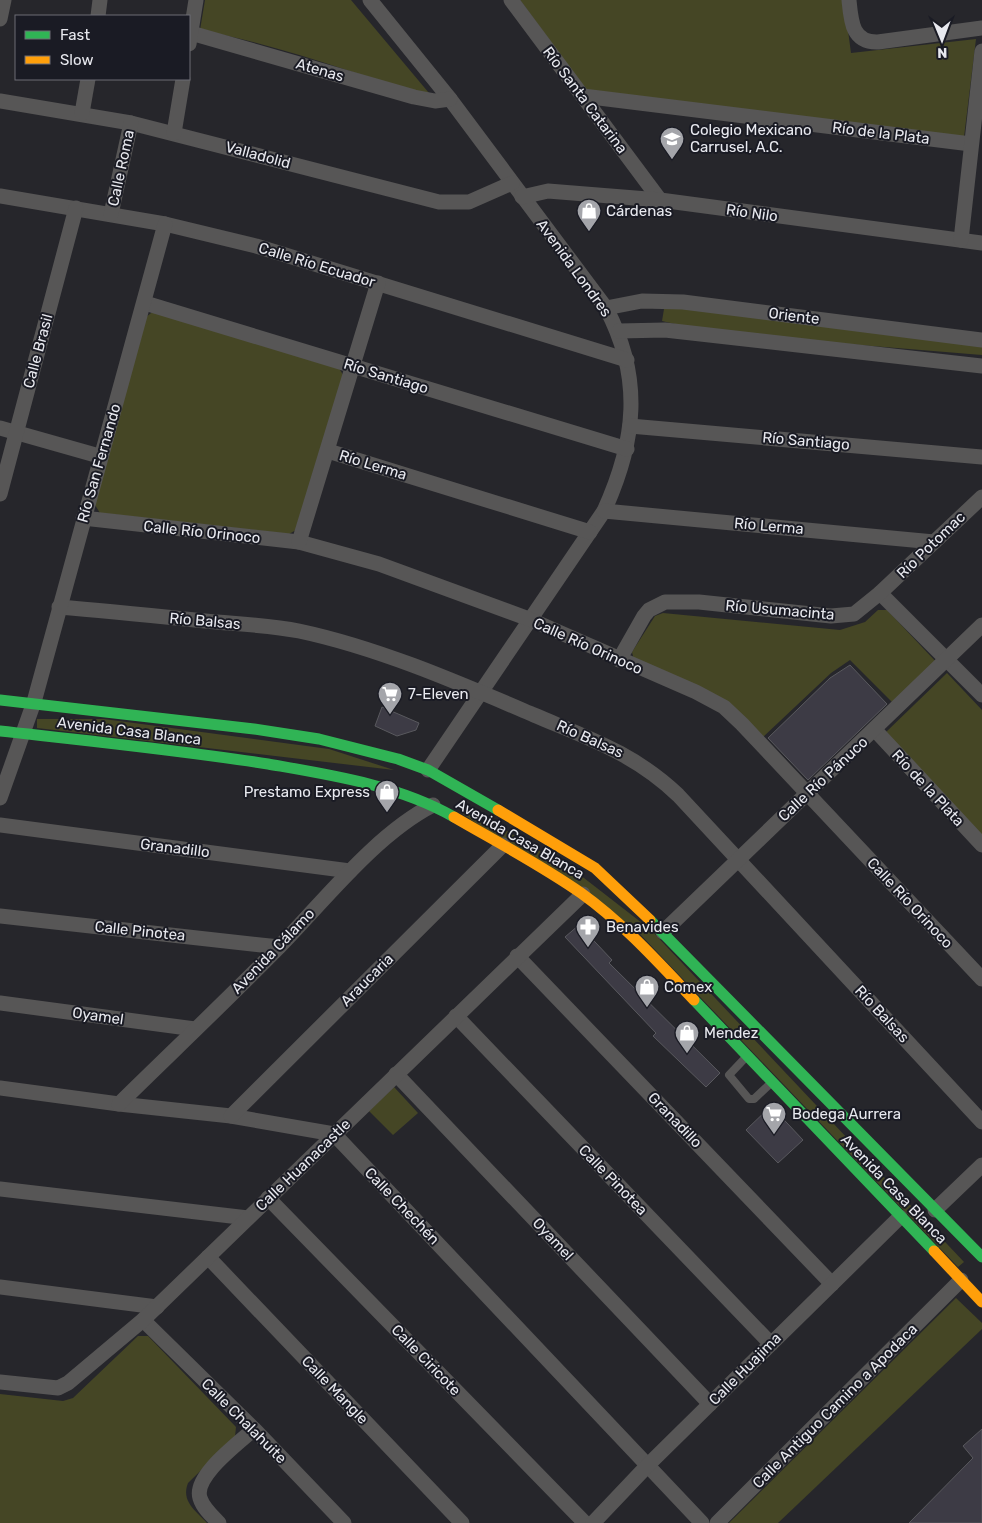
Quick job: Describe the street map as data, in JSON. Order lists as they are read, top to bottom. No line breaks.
{"streets":{"street":["Atenas","Río Santa Catarina","Río de la Plata","Valladolid","Calle Roma","Río Nilo","Calle Río Ecuador","Avenida Londres","Oriente","Calle Brasil","Río Santiago","Río San Fernando","Río Lerma","Calle Río Orinoco","Río Potomac","Río Usumacinta","Río Balsas","Avenida Casa Blanca","Calle Río Pánuco","Granadillo","Calle Pinotea","Avenida Cálamo","Araucaria","Oyamel","Calle Huanacastle","Calle Chechén","Calle Ciricote","Calle Huajima","Calle Mangle","Calle Antiguo Camino a Apodaca","Calle Chalahuite"]},"crossings":[["Atenas","Avenida Londres"],["Río Santa Catarina","Río de la Plata"],["Río Santa Catarina","Río Nilo"],["Río de la Plata","Calle Río Pánuco"],["Valladolid","Calle Roma"],["Valladolid","Avenida Londres"],["Calle Roma","Calle Río Ecuador"],["Río Nilo","Avenida Londres"],["Calle Río Ecuador","Avenida Londres"],["Calle Río Ecuador","Calle Brasil"],["Calle Río Ecuador","Río San Fernando"],["Avenida Londres","Oriente"],["Avenida Londres","Río Santiago"],["Avenida Londres","Río Lerma"],["Avenida Londres","Calle Río Orinoco"],["Avenida Londres","Río Balsas"],["Avenida Londres","Avenida Casa Blanca"],["Río Santiago","Río San Fernando"],["Río San Fernando","Calle Río Orinoco"],["Río San Fernando","Río Balsas"],["Río San Fernando","Avenida Casa Blanca"],["Río Lerma","Río Potomac"],["Calle Río Orinoco","Río Usumacinta"],["Calle Río Orinoco","Calle Río Pánuco"],["Río Potomac","Río Usumacinta"],["Río Balsas","Calle Río Pánuco"],["Avenida Casa Blanca","Calle Río Pánuco"],["Avenida Casa Blanca","Avenida Cálamo"],["Avenida Casa Blanca","Araucaria"],["Avenida Casa Blanca","Calle Huanacastle"],["Avenida Casa Blanca","Calle Huajima"],["Avenida Casa Blanca","Calle Antiguo Camino a Apodaca"],["Granadillo","Avenida Cálamo"],["Granadillo","Calle Huanacastle"],["Granadillo","Calle Huajima"],["Calle Pinotea","Avenida Cálamo"],["Calle Pinotea","Calle Huanacastle"],["Calle Pinotea","Calle Huajima"],["Avenida Cálamo","Oyamel"],["Oyamel","Calle Huanacastle"],["Oyamel","Calle Huajima"],["Calle Huanacastle","Calle Chechén"],["Calle Huanacastle","Calle Ciricote"],["Calle Huanacastle","Calle Mangle"],["Calle Huanacastle","Calle Chalahuite"],["Calle Chechén","Calle Huajima"]],"places":{"school or university":["Colegio Mexicano Carrusel, A.C."],"shop":["Cárdenas","Prestamo Express","Comex","Mendez"],"supermarket":["7-Eleven","Bodega Aurrera"],"pharmacy":["Benavides"]},"legend":["Fast","Slow"],"north":"bottom"}
